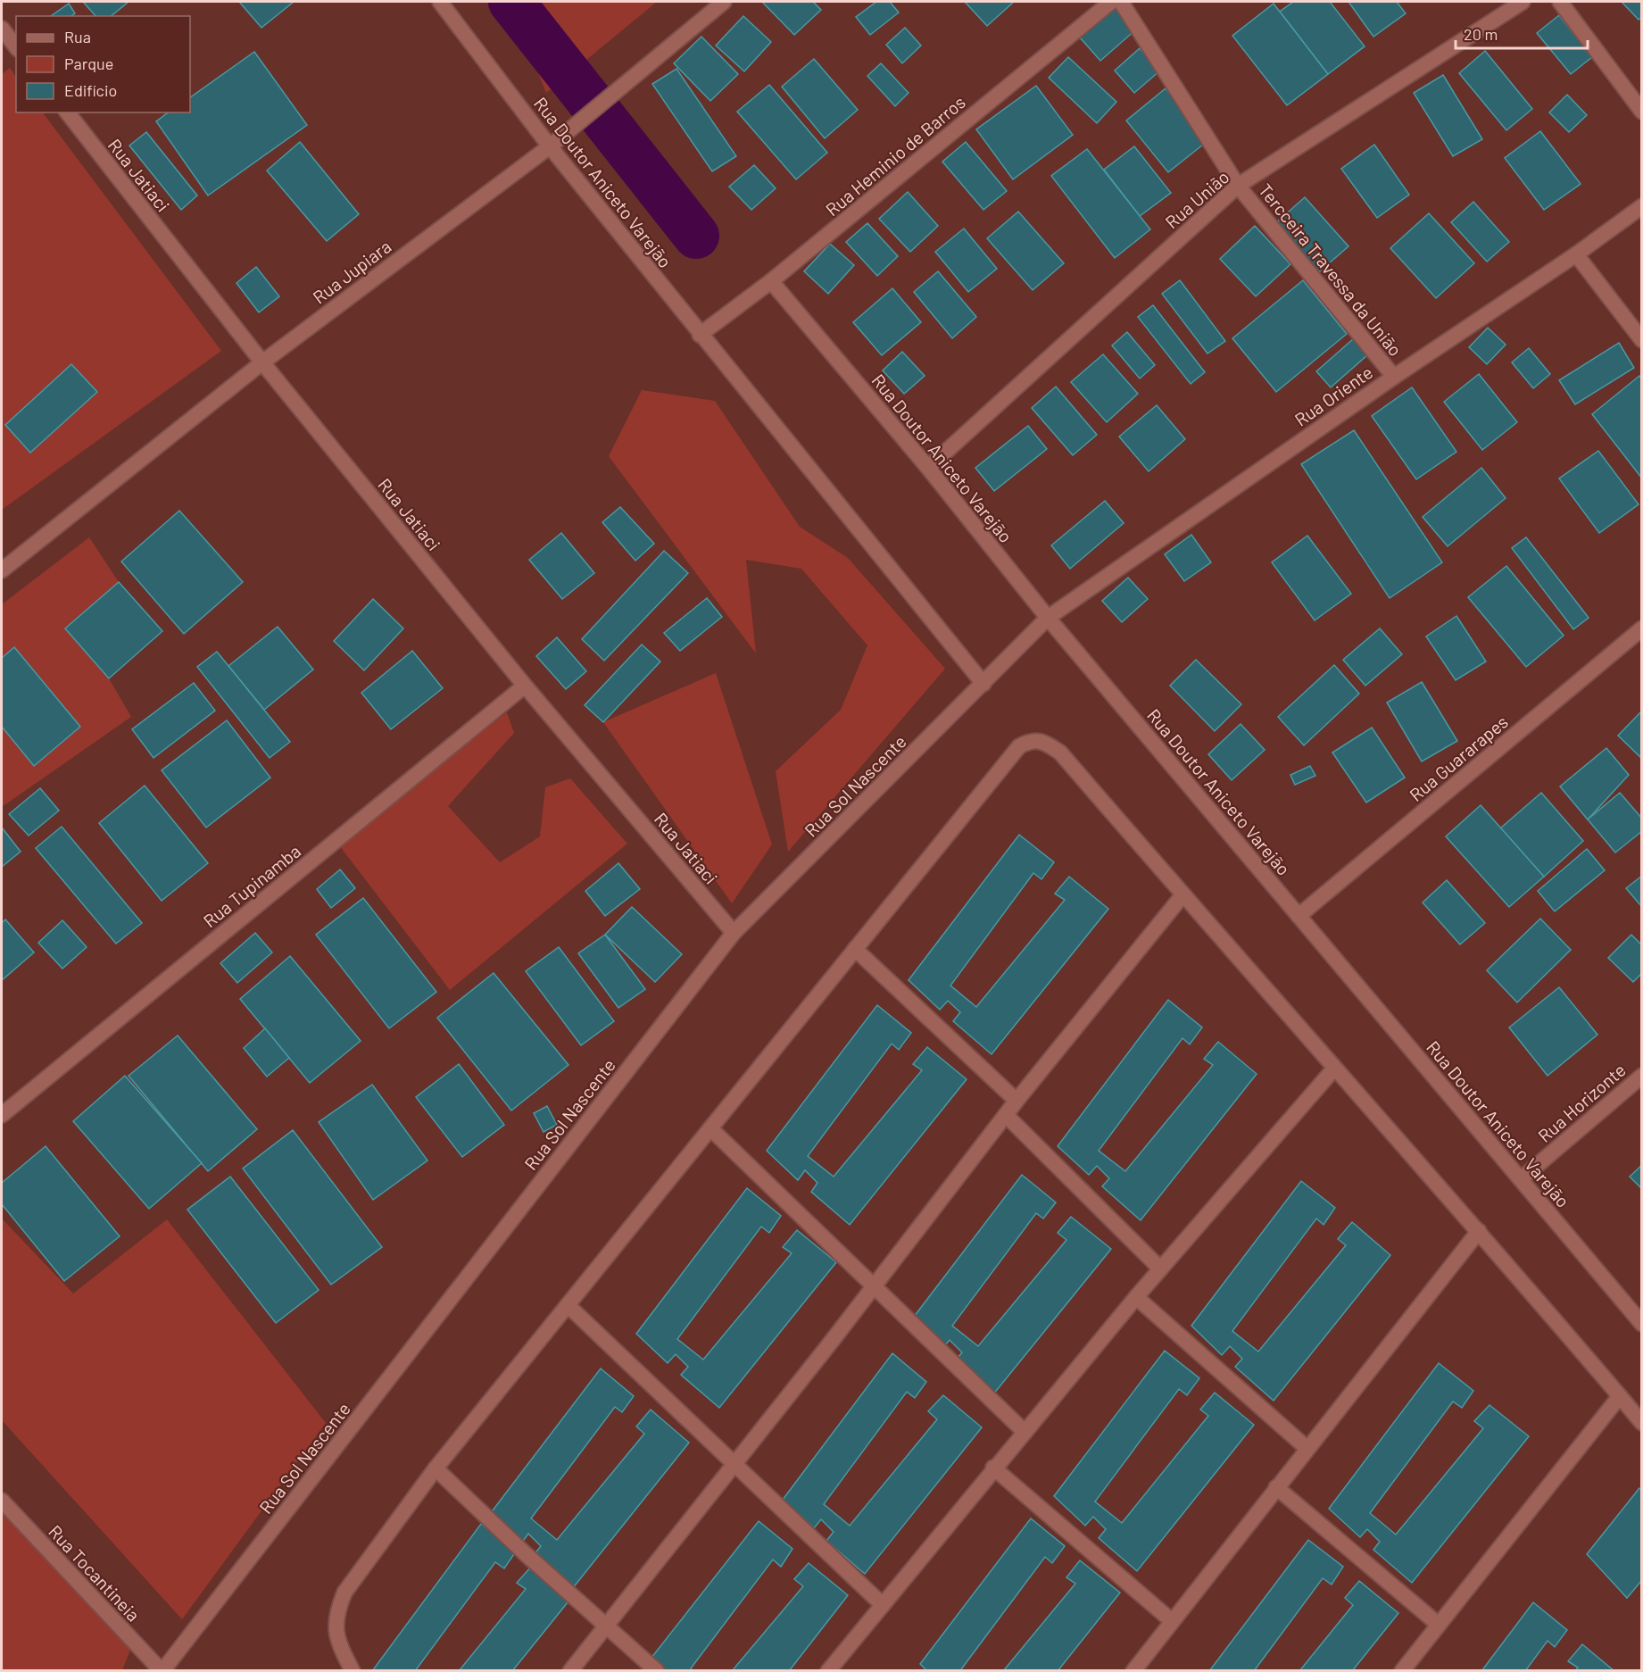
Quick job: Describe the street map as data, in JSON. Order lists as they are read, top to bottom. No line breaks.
{"streets":{"street":["Rua Heminio de Barros","Rua Jatiaci","Rua Doutor Aniceto Varejão","Rua União","Tercceira Travessa da União","Rua Jupiara","Rua Oriente","Rua Guararapes","Rua Sol Nascente","Rua Tupinamba","Rua Horizonte","Rua Tocantineia"]},"crossings":[["Rua Heminio de Barros","Rua Doutor Aniceto Varejão"],["Rua Jatiaci","Rua Jupiara"],["Rua Jatiaci","Rua Sol Nascente"],["Rua Jatiaci","Rua Tupinamba"],["Rua Doutor Aniceto Varejão","Rua União"],["Rua Doutor Aniceto Varejão","Rua Jupiara"],["Rua Doutor Aniceto Varejão","Rua Oriente"],["Rua Doutor Aniceto Varejão","Rua Guararapes"],["Rua Doutor Aniceto Varejão","Rua Sol Nascente"],["Rua Doutor Aniceto Varejão","Rua Horizonte"],["Rua União","Tercceira Travessa da União"],["Tercceira Travessa da União","Rua Oriente"],["Rua Oriente","Rua Sol Nascente"],["Rua Sol Nascente","Rua Tocantineia"]],"legend":["Rua","Parque","Edifício"],"scale_bar":"20 m"}
